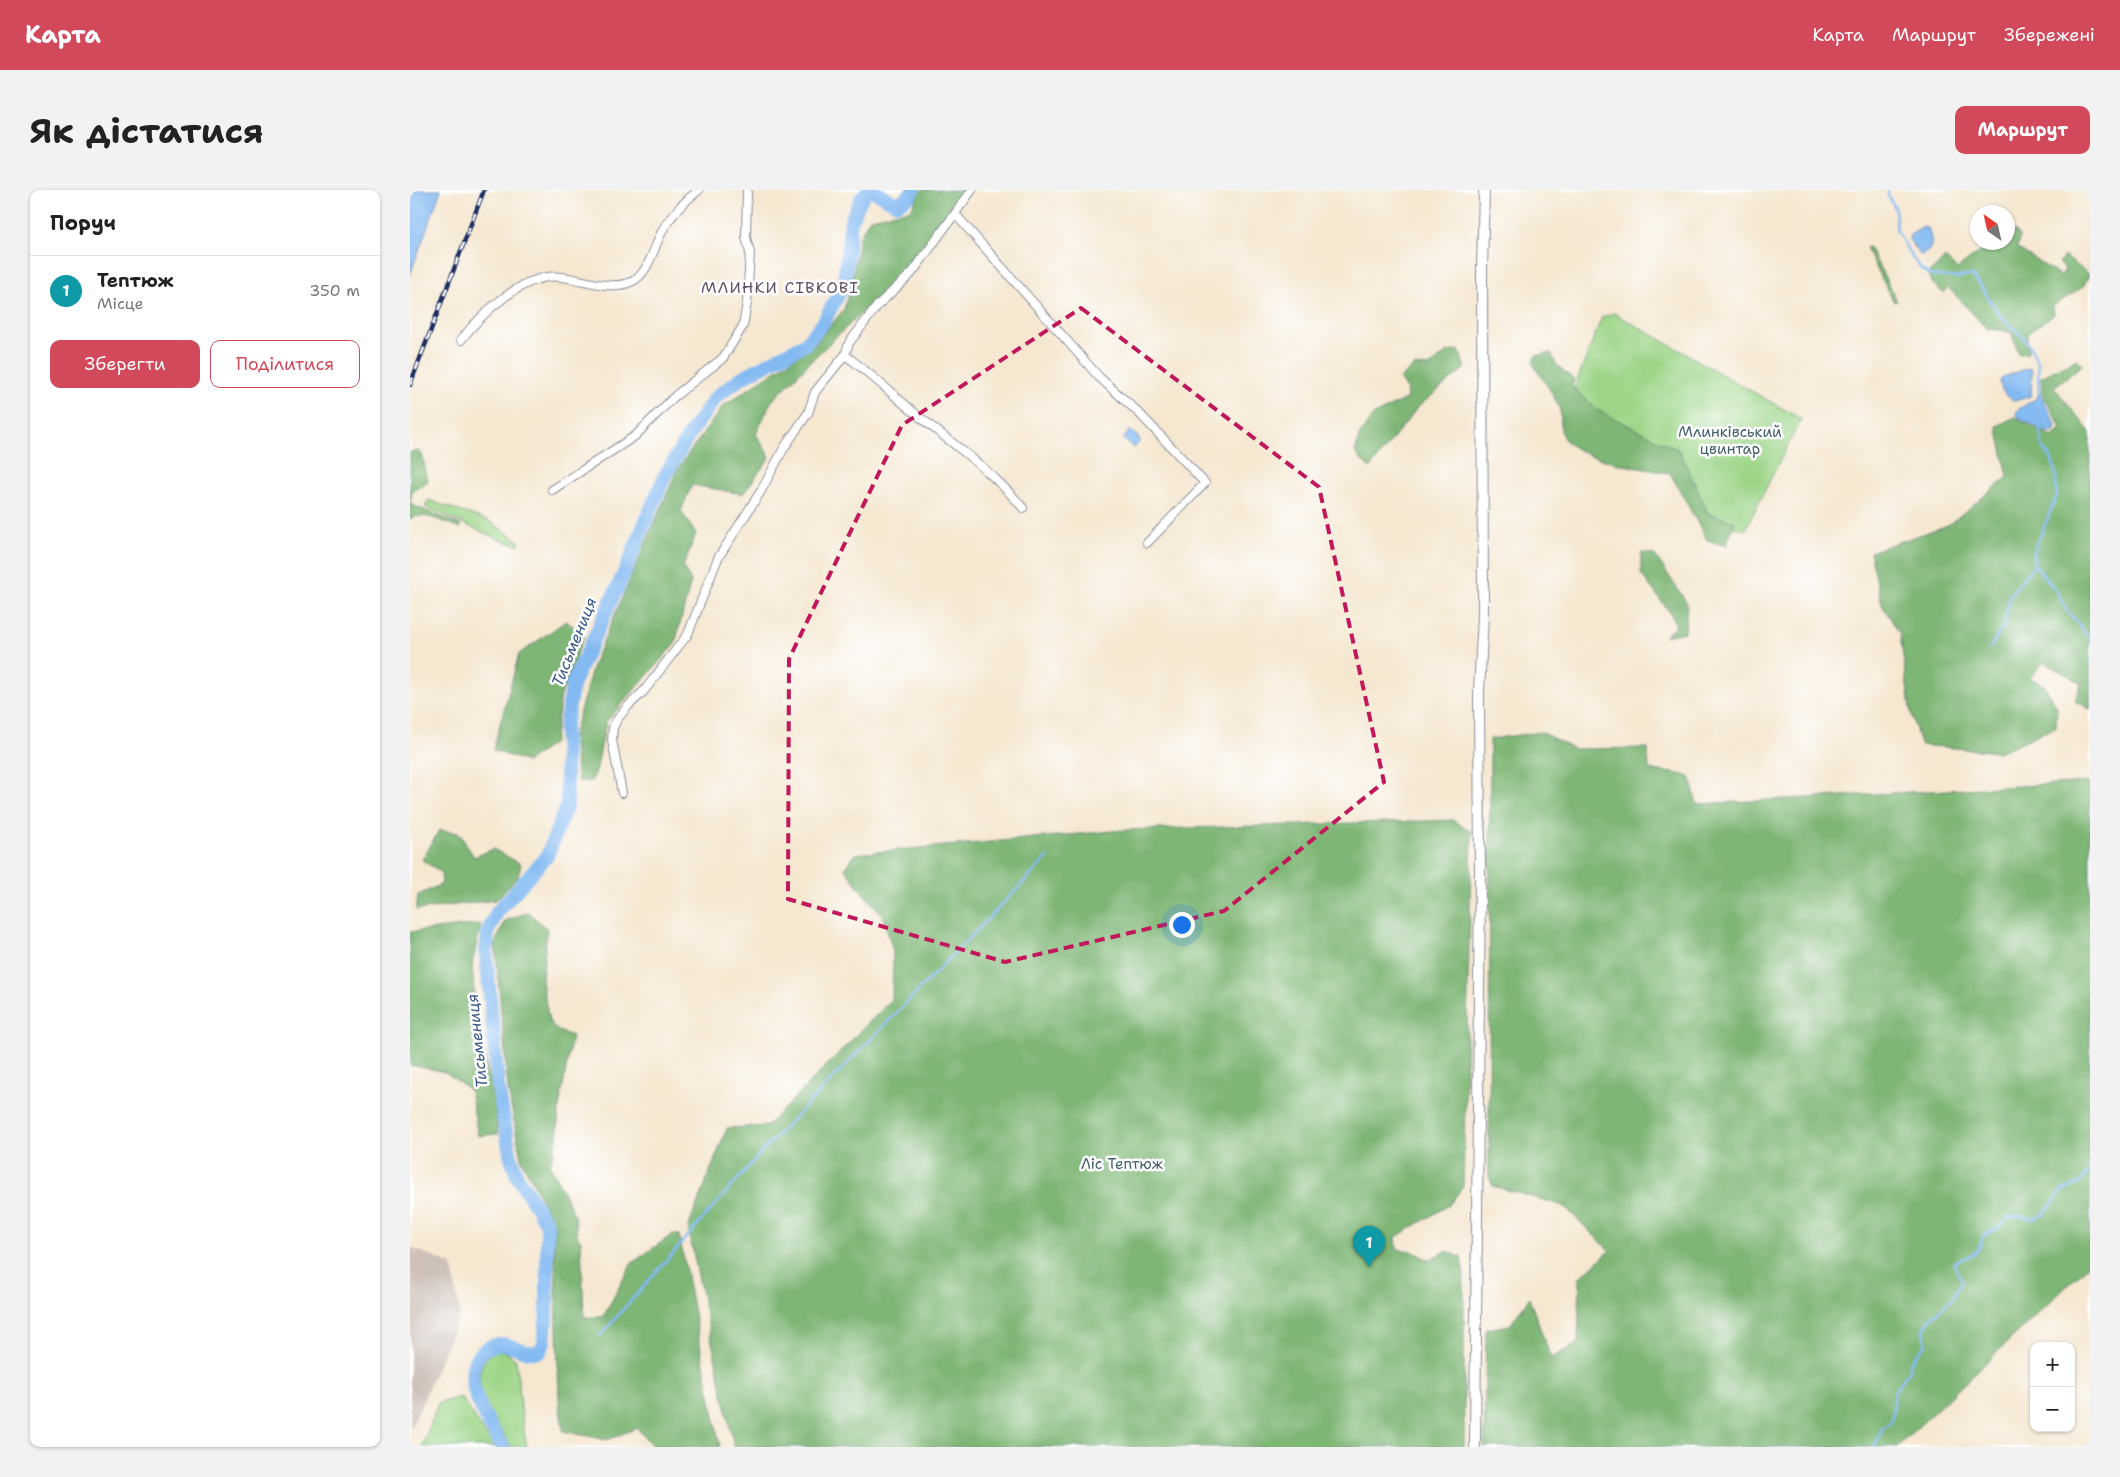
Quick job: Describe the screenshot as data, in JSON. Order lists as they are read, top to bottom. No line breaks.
{"districts":["МЛИНКИ СІВКОВІ"],"water":["Тисьмениця"],"parks":["Млинківський цвинтар","Ліс Тептюж"],"north":"top left","page":{"header":"Карта","nav":["Карта","Маршрут","Збережені"],"buttons":["Маршрут",["Зберегти","Поділитися"]],"title":"Як дістатися","heading":"Поруч","list":[{"mark":"1","name":"Тептюж","note":"Місце","value":"350 m"}],"pins":"1","map_buttons":["+","−"]}}
